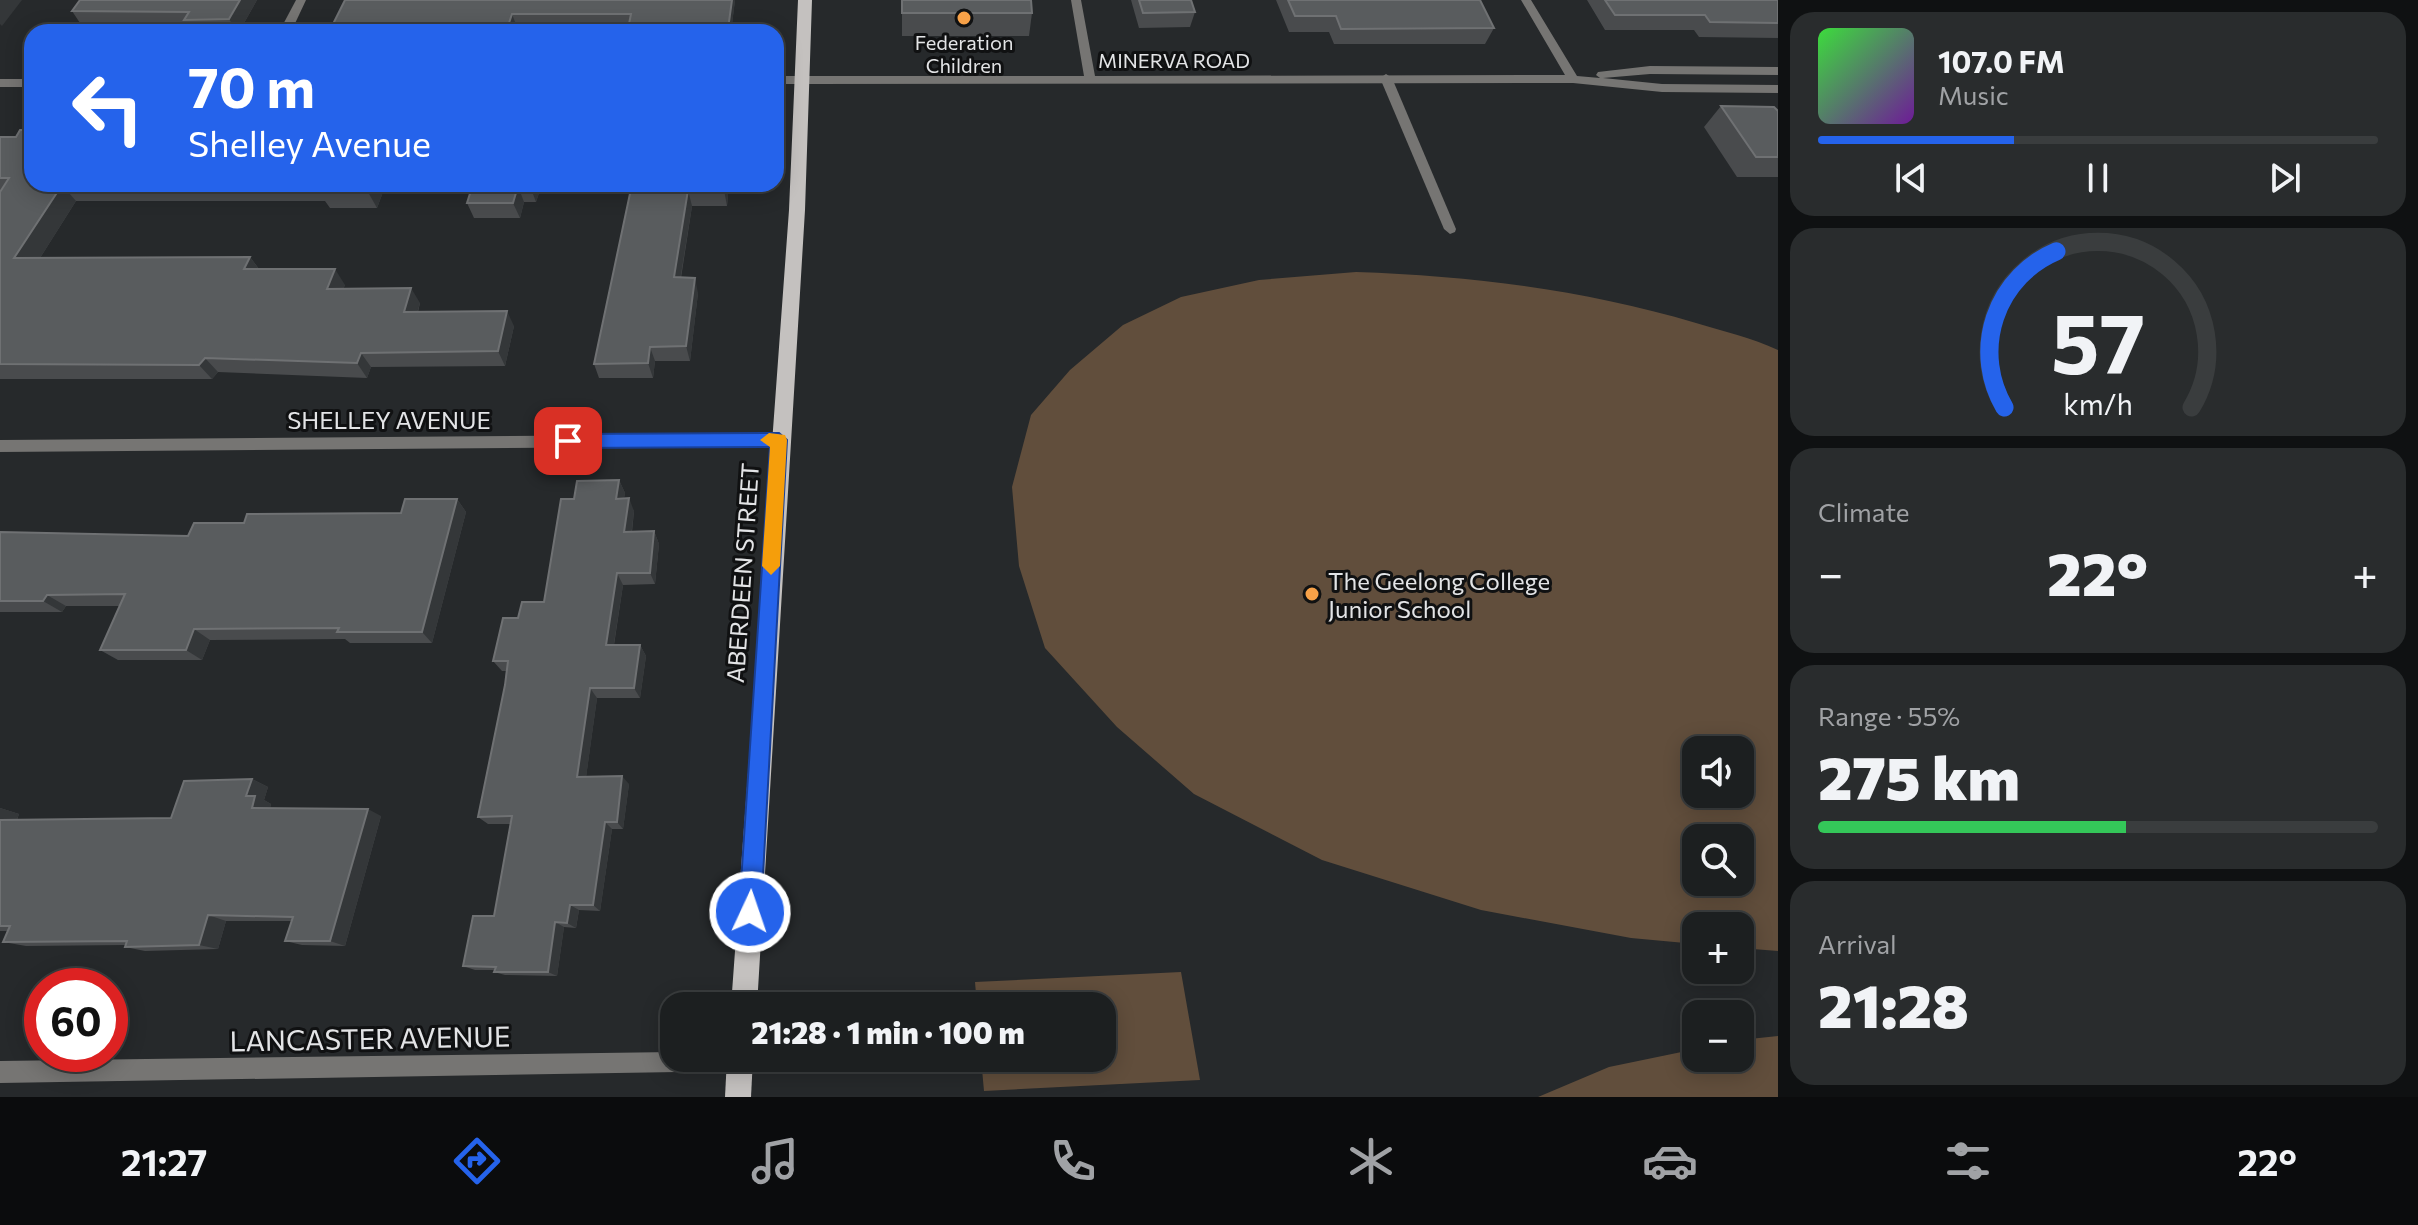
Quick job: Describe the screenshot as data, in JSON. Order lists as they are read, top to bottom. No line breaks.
{"streets":{"main road":["ABERDEEN STREET"],"street":["MINERVA ROAD","SHELLEY AVENUE","LANCASTER AVENUE"]},"crossings":[["MINERVA ROAD","ABERDEEN STREET"],["SHELLEY AVENUE","ABERDEEN STREET"]],"places":["Federation Children","The Geelong College Junior School"],"page":{"turn":["70 m","Shelley Avenue"],"song":["107.0 FM","Music"],"tile":["Climate",["Range · 55%","275 km"],["Arrival","21:28"]],"heat":["−","22°","+"],"map_buttons":["+","−"],"limit":"60","trip":"21:28 · 1 min · 100 m","tabs":["21:27","22°"],"gauge":["57","km/h"]}}
